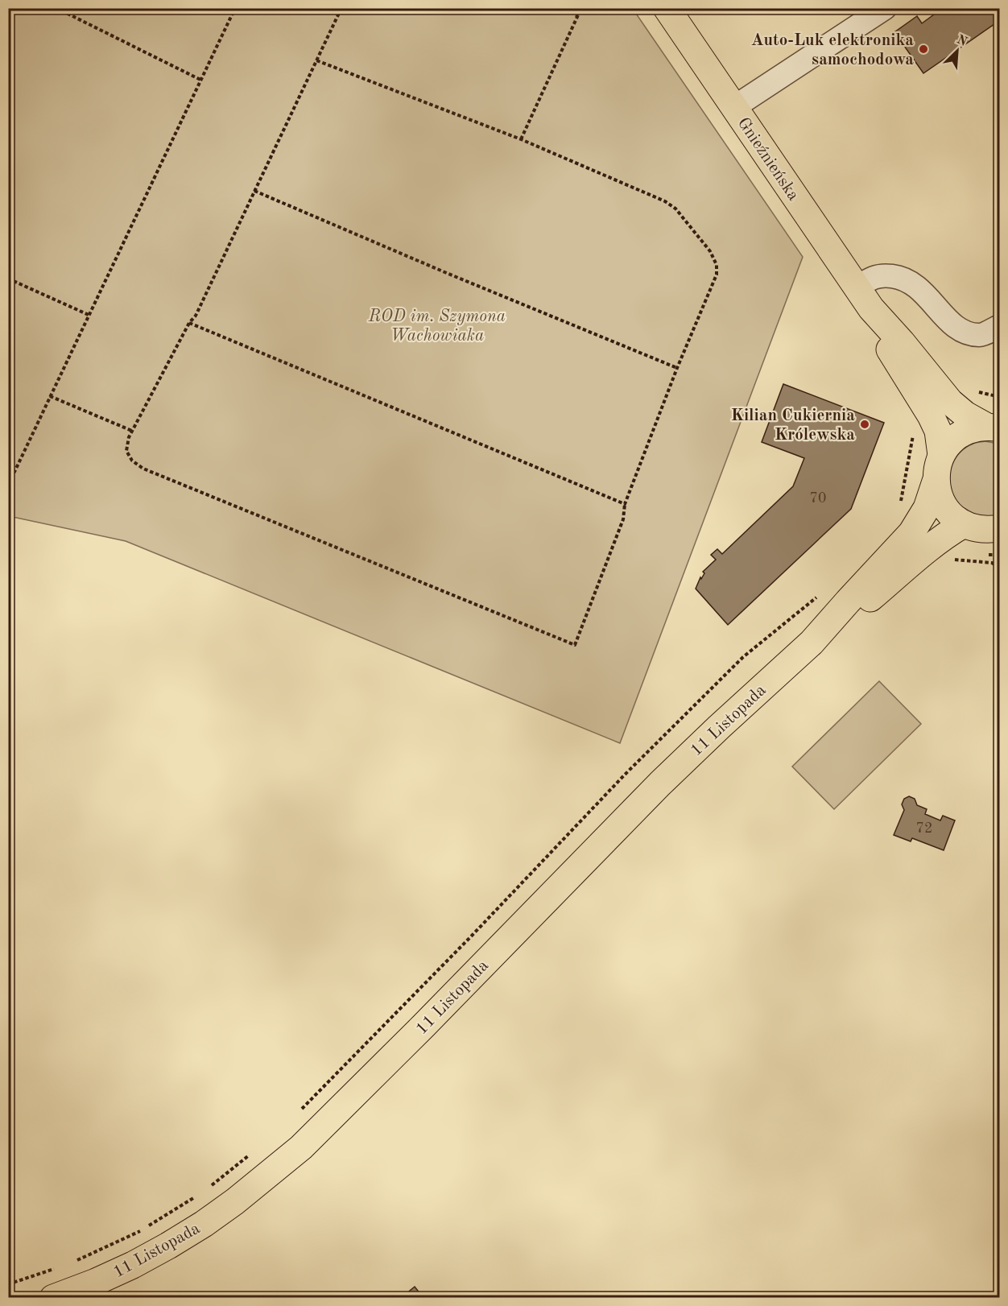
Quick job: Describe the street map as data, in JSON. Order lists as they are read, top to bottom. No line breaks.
{"streets":{"main road":["Gnieźnieńska","11 Listopada"]},"crossings":[["Gnieźnieńska","11 Listopada"]],"parks":["ROD im. Szymona Wachowiaka"],"places":["Auto-Luk elektronika samochodowa","Kilian Cukiernia Królewska"],"house_numbers":["70","72"],"north":"top right"}
